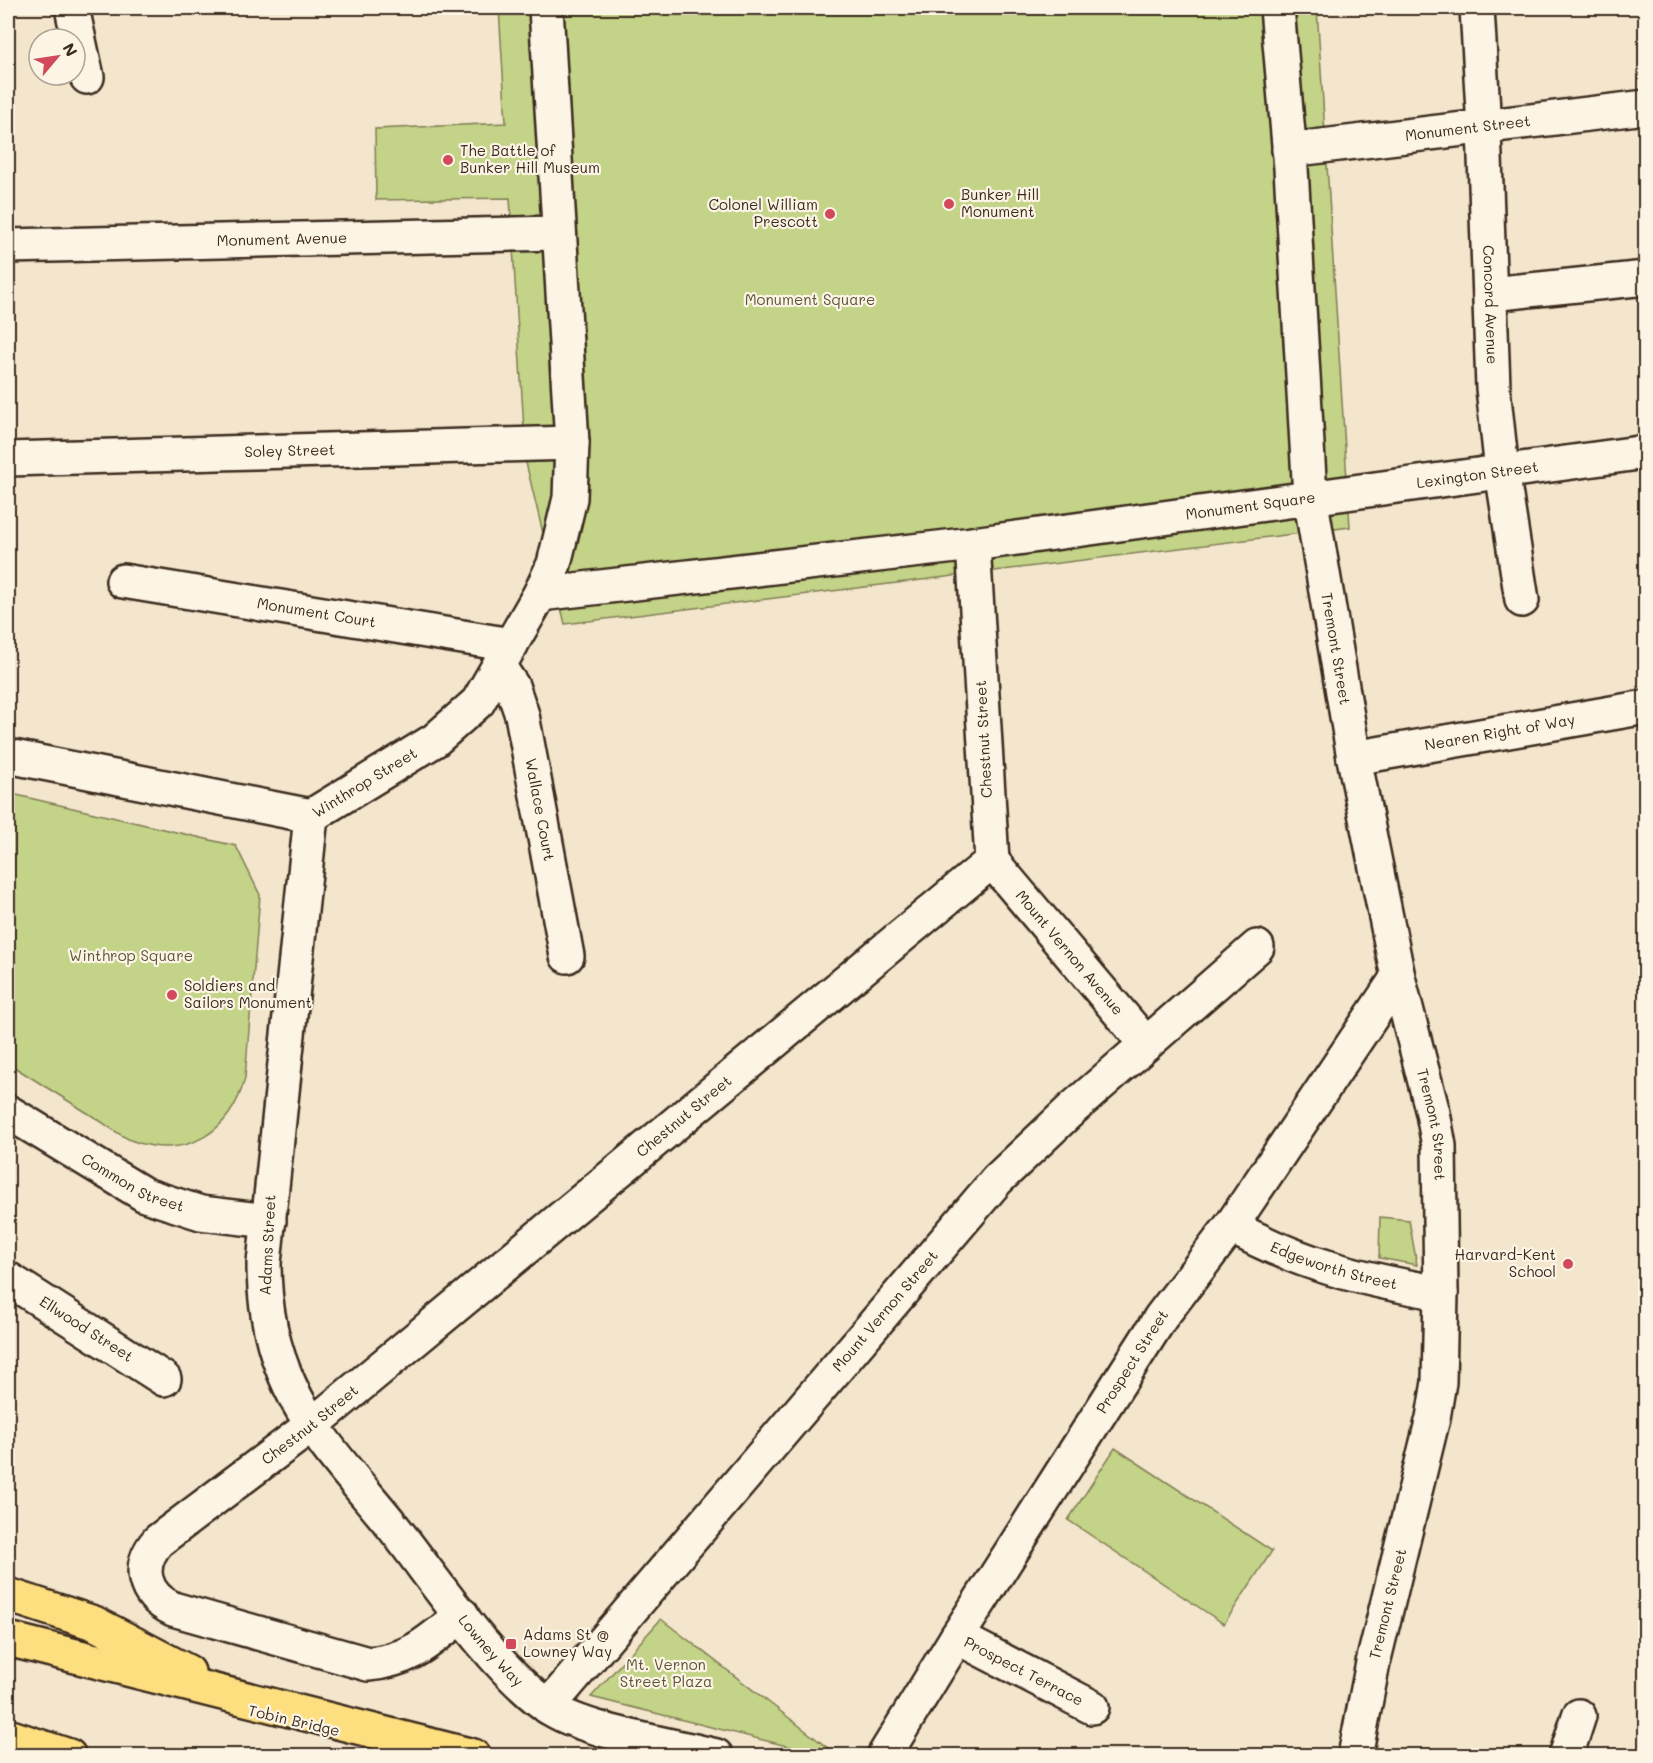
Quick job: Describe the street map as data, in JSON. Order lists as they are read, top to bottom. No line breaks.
{"streets":{"main road":["Tobin Bridge"],"street":["Monument Street","Monument Avenue","Concord Avenue","Soley Street","Lexington Street","Monument Square","Monument Court","Tremont Street","Nearen Right of Way","Chestnut Street","Winthrop Street","Wallace Court","Mount Vernon Avenue","Common Street","Adams Street","Edgeworth Street","Mount Vernon Street","Ellwood Street","Prospect Street","Lowney Way","Prospect Terrace"]},"crossings":[["Monument Street","Concord Avenue"],["Monument Street","Monument Square"],["Concord Avenue","Lexington Street"],["Lexington Street","Monument Square"],["Lexington Street","Tremont Street"],["Monument Square","Tremont Street"],["Monument Square","Chestnut Street"],["Monument Square","Winthrop Street"],["Monument Court","Winthrop Street"],["Monument Court","Wallace Court"],["Tremont Street","Nearen Right of Way"],["Tremont Street","Edgeworth Street"],["Tremont Street","Prospect Street"],["Chestnut Street","Mount Vernon Avenue"],["Chestnut Street","Adams Street"],["Chestnut Street","Lowney Way"],["Winthrop Street","Wallace Court"],["Winthrop Street","Adams Street"],["Mount Vernon Avenue","Mount Vernon Street"],["Common Street","Adams Street"],["Adams Street","Lowney Way"],["Edgeworth Street","Prospect Street"],["Mount Vernon Street","Lowney Way"],["Prospect Street","Prospect Terrace"]],"parks":["Monument Square","Winthrop Square","Mt. Vernon Street Plaza"],"places":{"other":["The Battle of Bunker Hill Museum","Bunker Hill Monument","Colonel William Prescott","Soldiers and Sailors Monument","Harvard-Kent School"],"transit":["Adams St @ Lowney Way"]},"north":"top right"}
